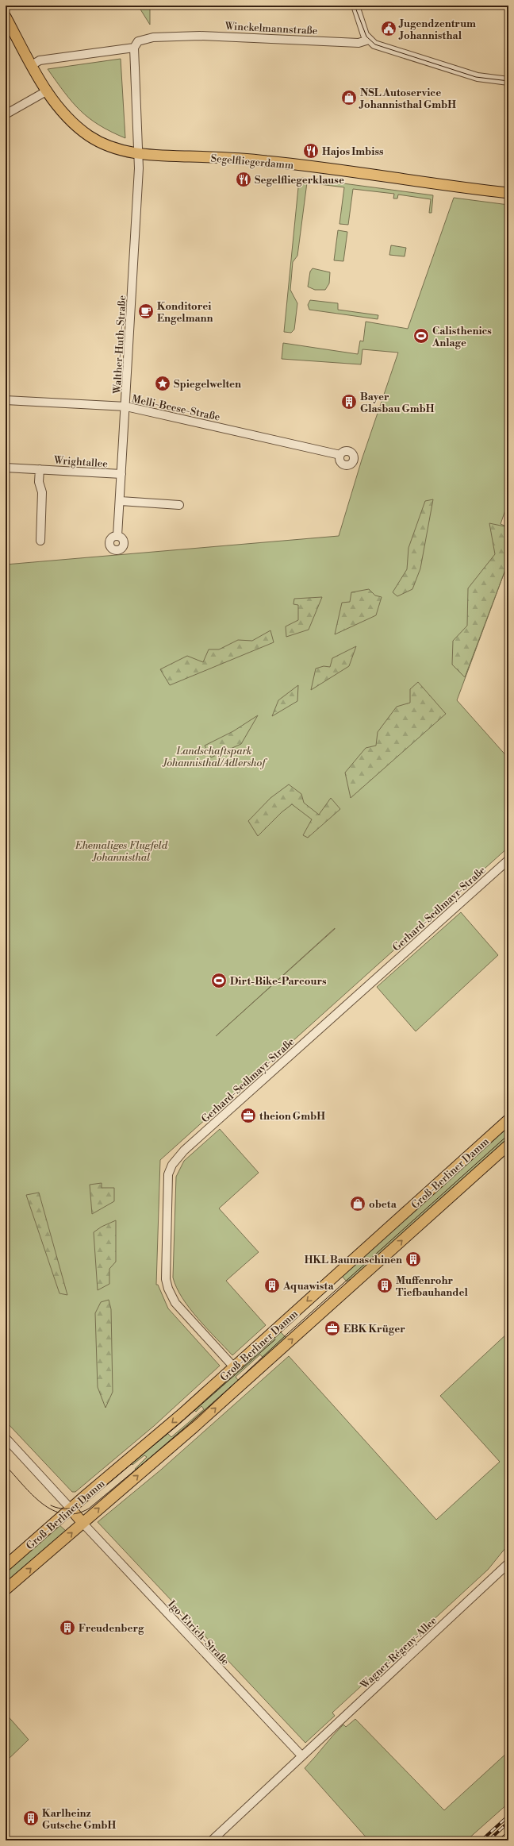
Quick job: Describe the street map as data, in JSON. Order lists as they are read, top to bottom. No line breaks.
{"streets":{"main road":["Segelfliegerdamm","Groß-Berliner Damm"],"street":["Winckelmannstraße","Walther-Huth-Straße","Melli-Beese-Straße","Wrightallee","Gerhard-Sedlmayr-Straße","Igo-Etrich-Straße","Wagner-Régeny-Allee"]},"crossings":[["Winckelmannstraße","Segelfliegerdamm"],["Winckelmannstraße","Walther-Huth-Straße"],["Segelfliegerdamm","Walther-Huth-Straße"],["Walther-Huth-Straße","Melli-Beese-Straße"],["Walther-Huth-Straße","Wrightallee"],["Gerhard-Sedlmayr-Straße","Groß-Berliner Damm"],["Groß-Berliner Damm","Igo-Etrich-Straße"],["Igo-Etrich-Straße","Wagner-Régeny-Allee"]],"parks":["Landschaftspark Johannisthal/Adlershof","Ehemaliges Flugfeld Johannisthal"],"places":{"public building":["Jugendzentrum Johannisthal"],"shop":["NSL Autoservice Johannisthal GmbH","obeta"],"restaurant":["Hajos Imbiss","Segelfliegerklause"],"cafe":["Konditorei Engelmann"],"sports":["Calisthenics Anlage","Dirt-Bike-Parcours"],"place":["Spiegelwelten"],"building":["Bayer Glasbau GmbH","HKL Baumaschinen","Aquawista","Muffenrohr Tiefbauhandel","Freudenberg","Karlheinz Gutsche GmbH"],"office":["theion GmbH","EBK Krüger"]}}
